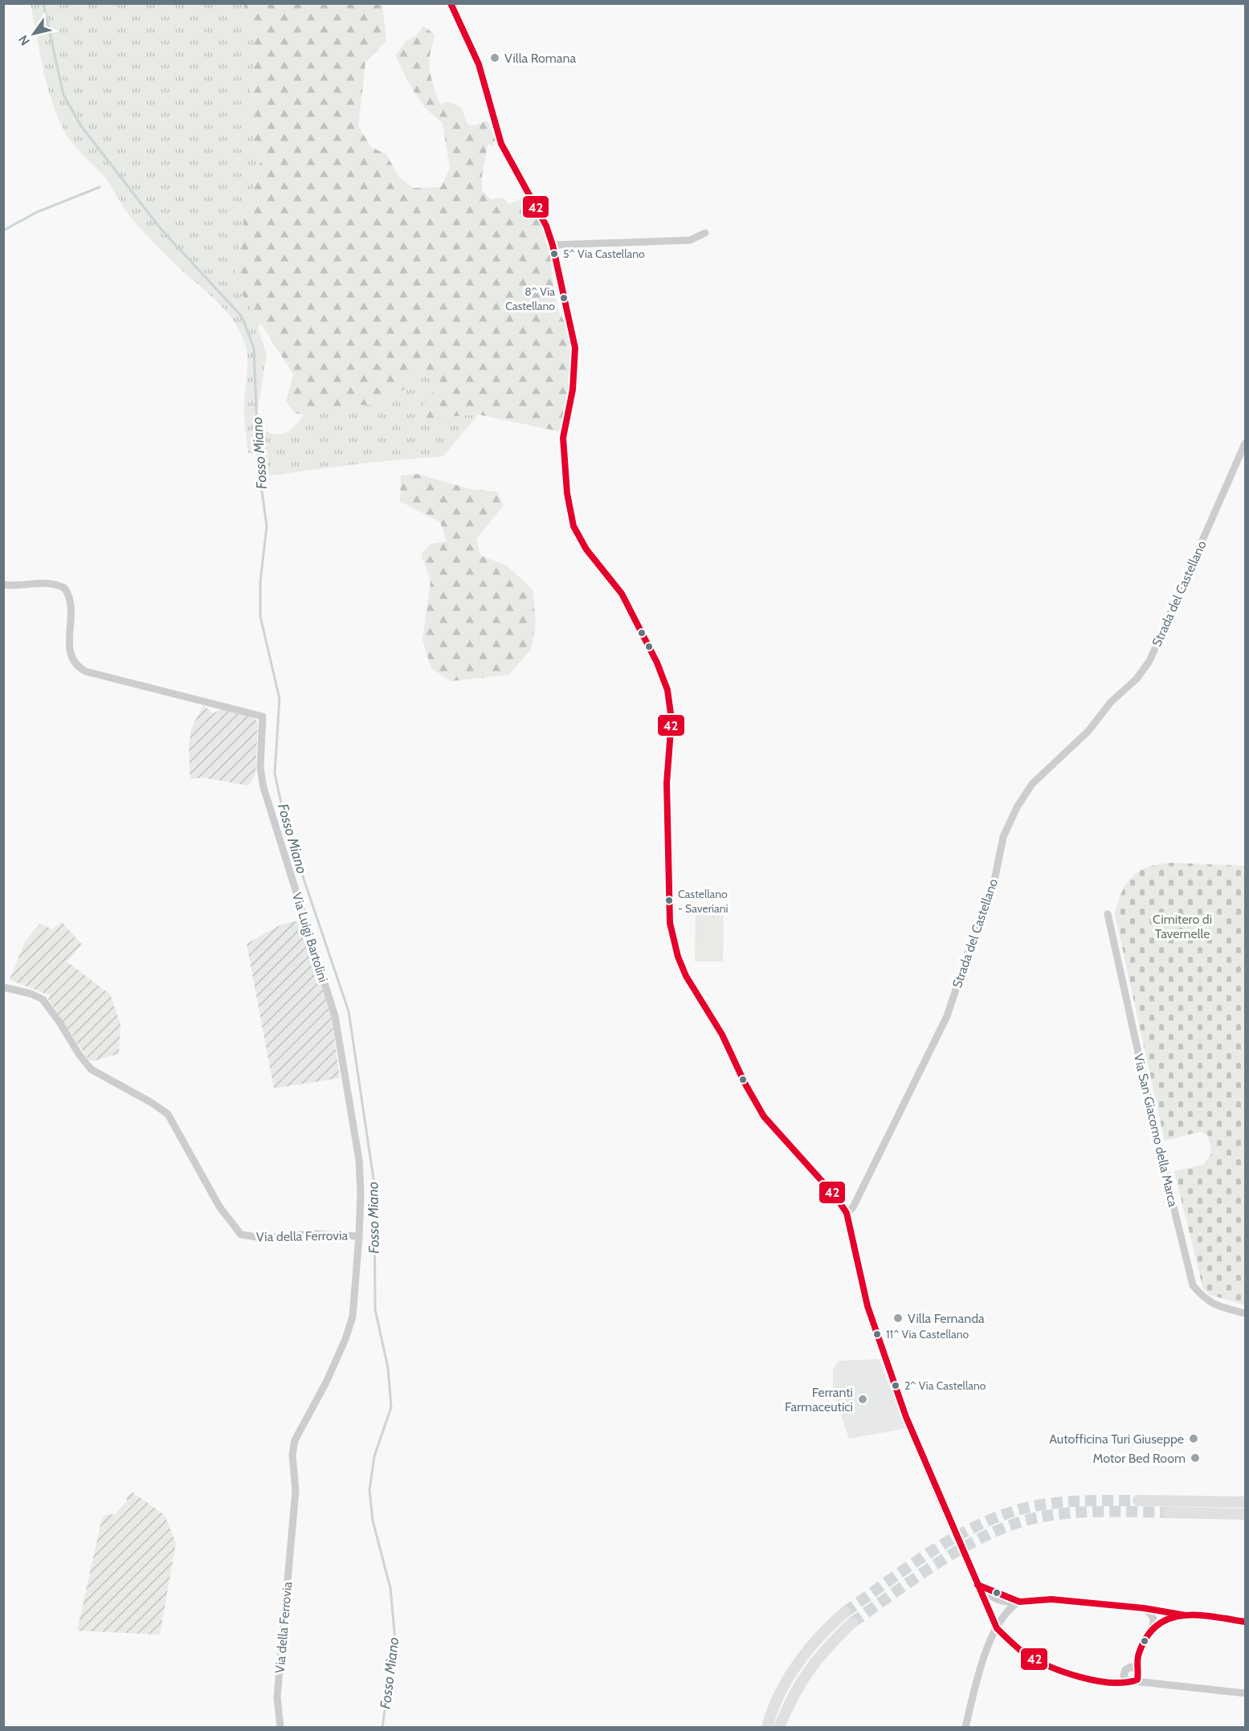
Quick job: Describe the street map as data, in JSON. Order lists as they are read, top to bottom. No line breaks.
{"streets":{"street":["Strada del Castellano","Via Luigi Bartolini","Via San Giacomo della Marca","Via della Ferrovia"]},"crossings":[["Via Luigi Bartolini","Via della Ferrovia"]],"water":["Fosso Miano"],"parks":["Cimitero di Tavernelle"],"places":["Villa Romana","5^ Via Castellano","8^ Via Castellano","Castellano - Saveriani","Villa Fernanda","11^ Via Castellano","2^ Via Castellano","Ferranti Farmaceutici","Autofficina Turi Giuseppe","Motor Bed Room"],"lines":["transit line 42"],"north":"bottom left"}
